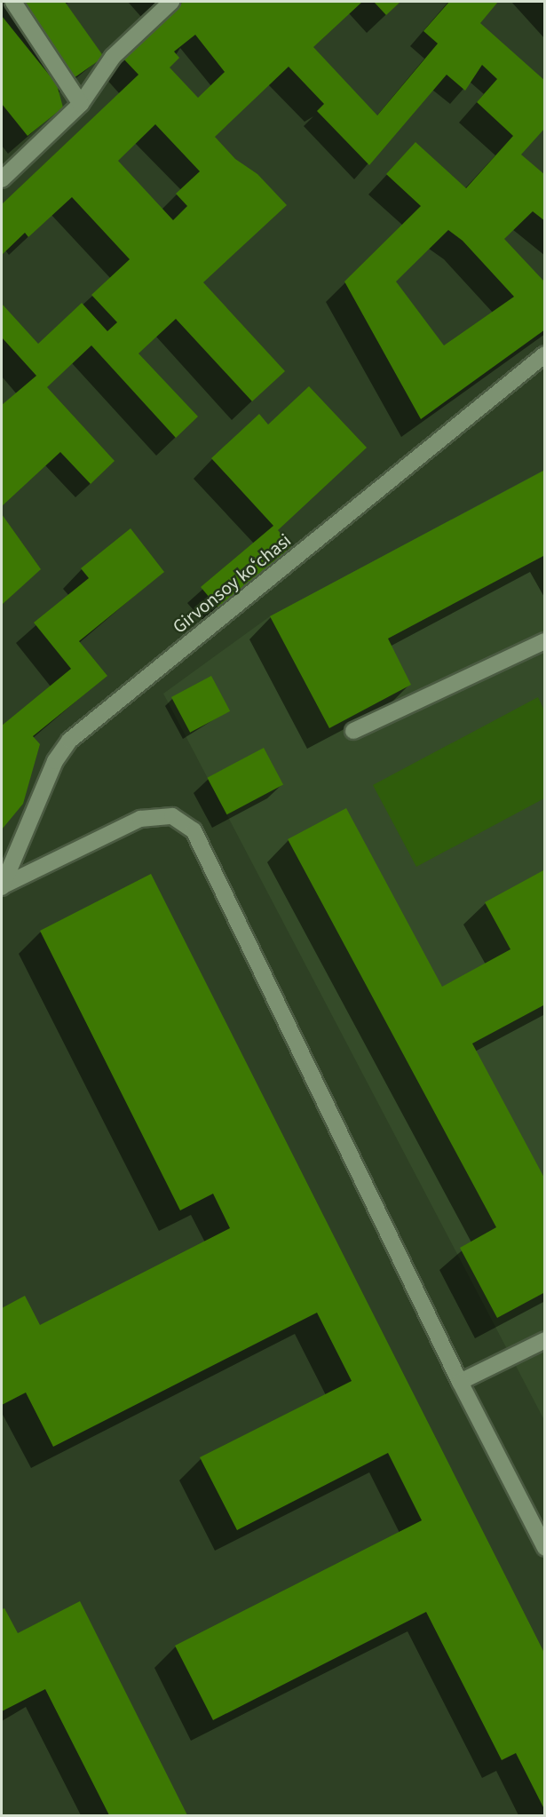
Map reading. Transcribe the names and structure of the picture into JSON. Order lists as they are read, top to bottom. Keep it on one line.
{"streets":{"street":["Girvonsoy koʻchasi"]}}
